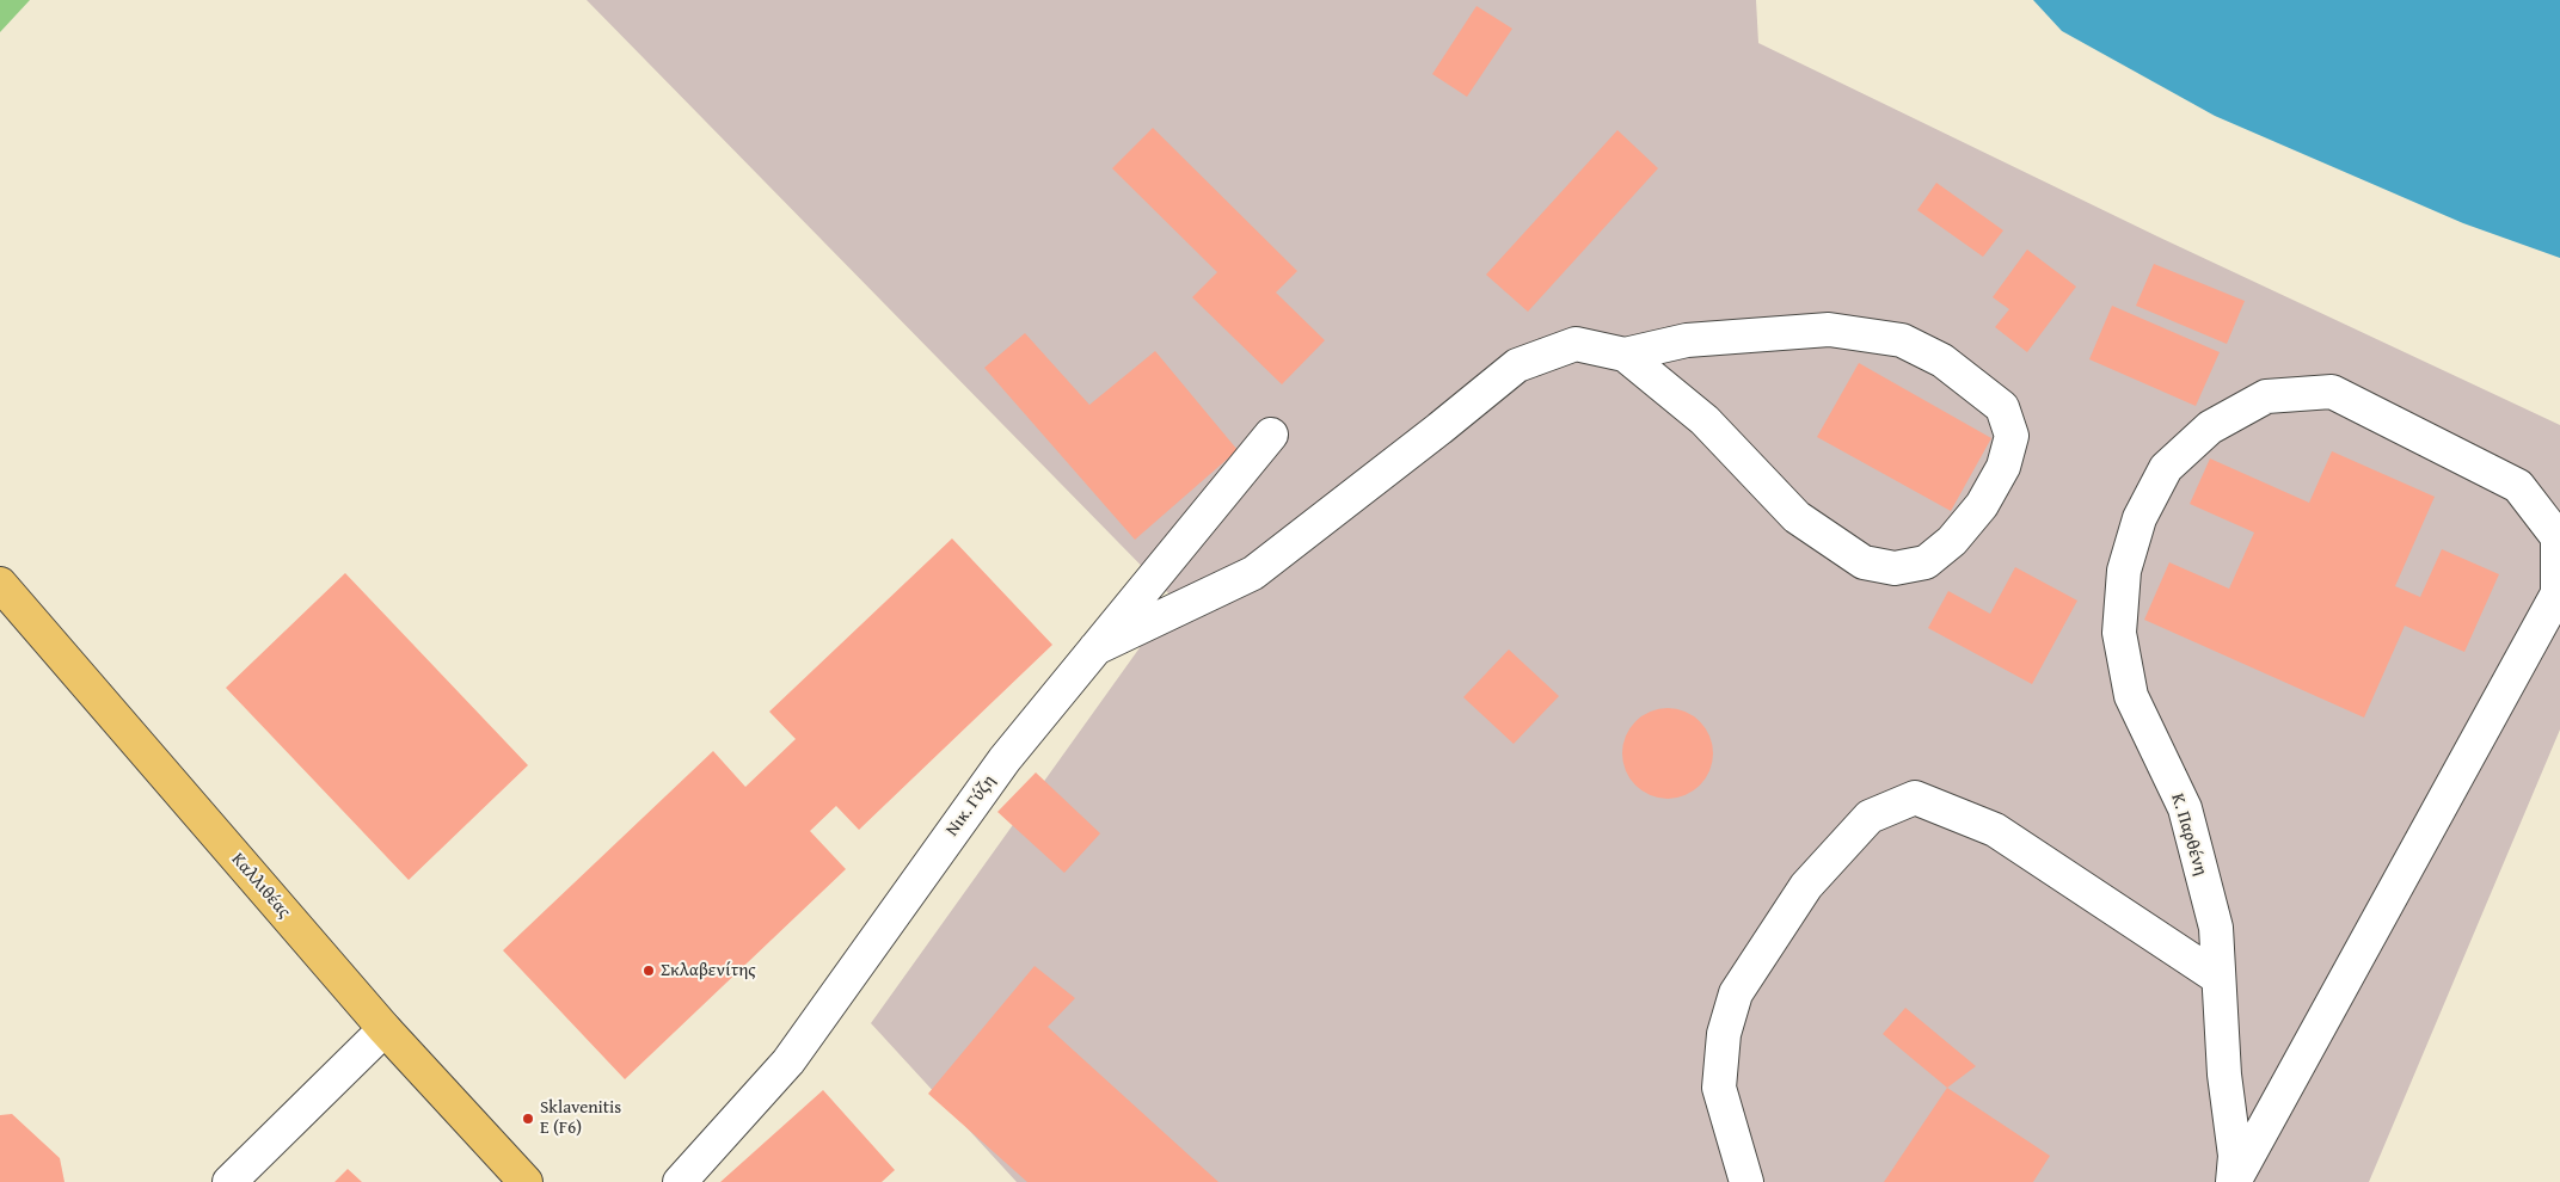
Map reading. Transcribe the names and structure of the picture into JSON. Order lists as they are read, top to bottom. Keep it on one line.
{"streets":{"main road":["Καλλιθέας"],"street":["Νικ. Γύζη","Κ. Παρθένη"]},"places":["Σκλαβενίτης","Sklavenitis E (F6)"]}
